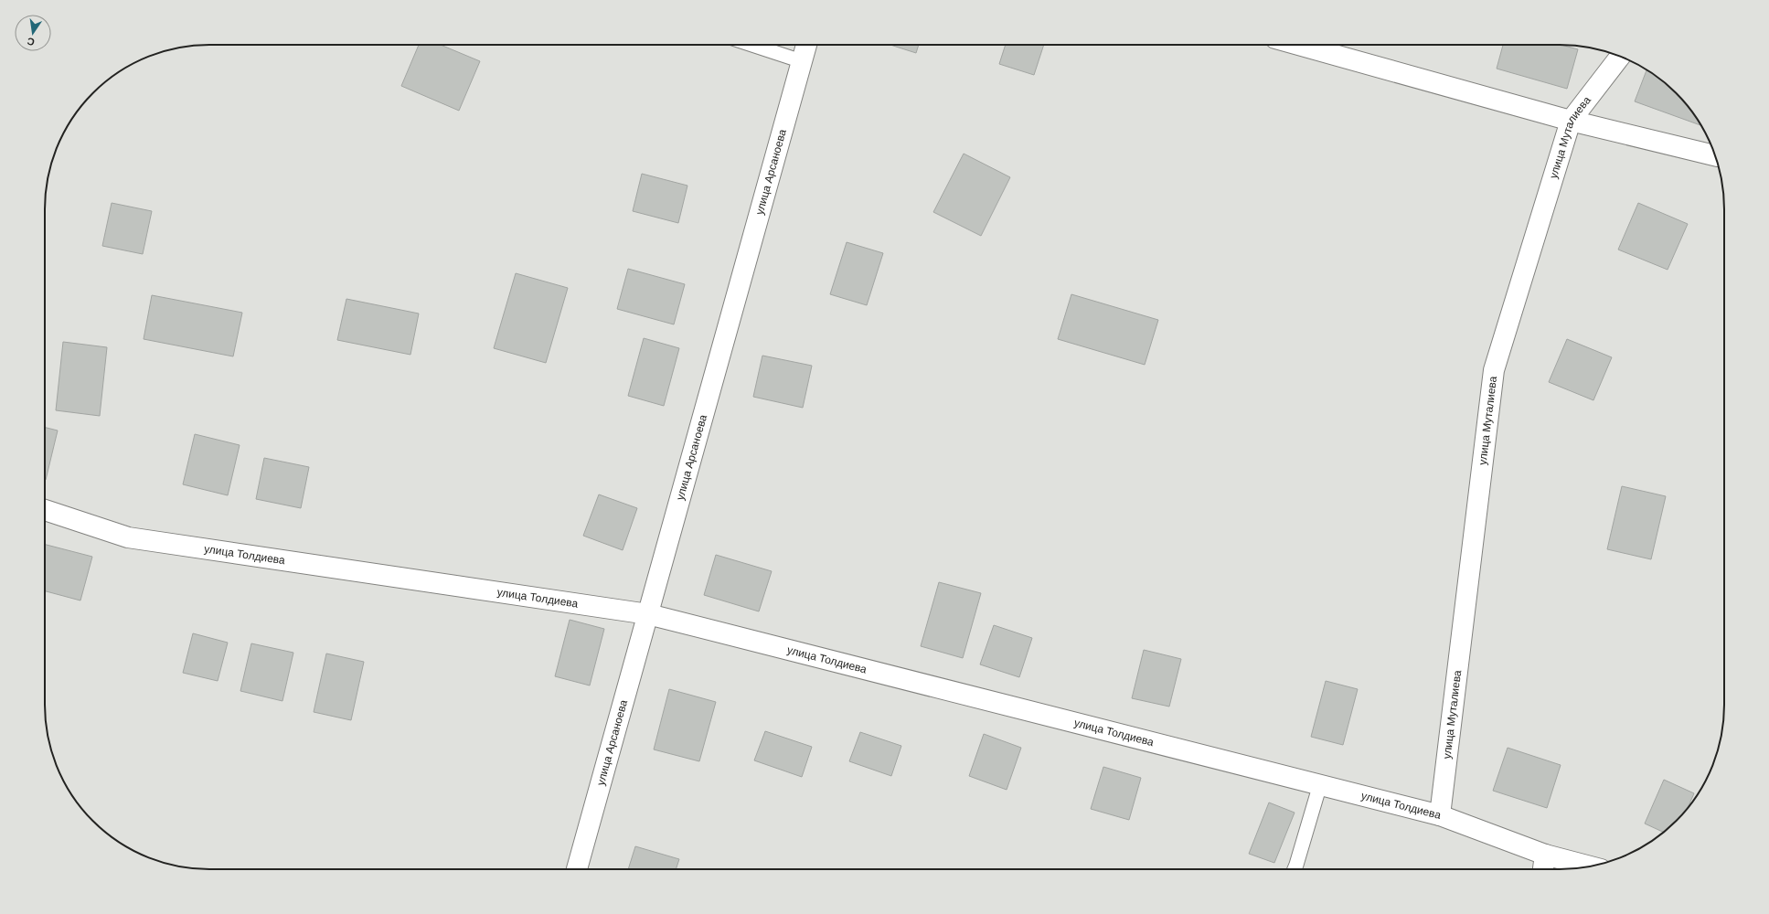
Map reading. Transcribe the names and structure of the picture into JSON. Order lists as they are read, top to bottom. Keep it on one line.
{"streets":{"street":["улица Муталиева","улица Арсаноева","улица Толдиева"]},"crossings":[["улица Муталиева","улица Толдиева"],["улица Арсаноева","улица Толдиева"]],"north":"bottom"}
